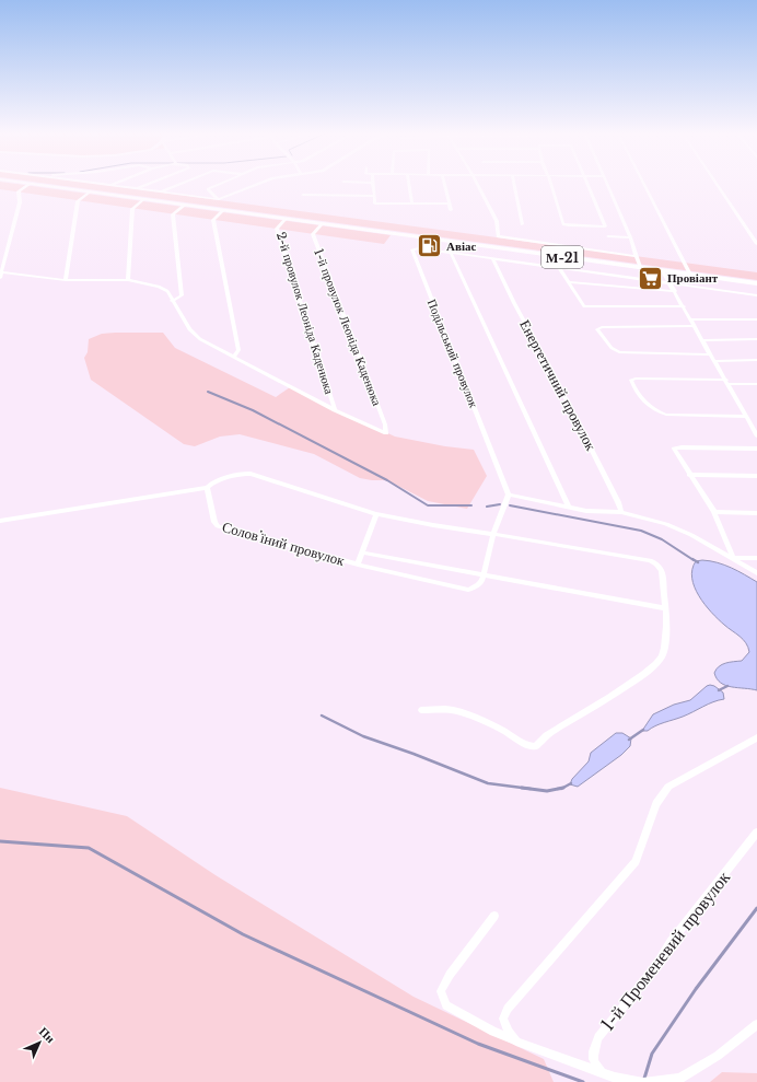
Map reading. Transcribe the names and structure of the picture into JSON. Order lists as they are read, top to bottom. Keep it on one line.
{"streets":{"highway":["М-21"],"street":["2-й провулок Леоніда Каденюка","1-й провулок Леоніда Каденюка","Подільський провулок","Енергетичний провулок","Соловʼїний провулок","1-й Променевий провулок"]},"crossings":[["М-21","2-й провулок Леоніда Каденюка"],["М-21","1-й провулок Леоніда Каденюка"],["2-й провулок Леоніда Каденюка","1-й провулок Леоніда Каденюка"],["Подільський провулок","Енергетичний провулок"]],"places":{"fuel station":["Авіас"],"supermarket":["Провіант"]},"north":"top right"}
